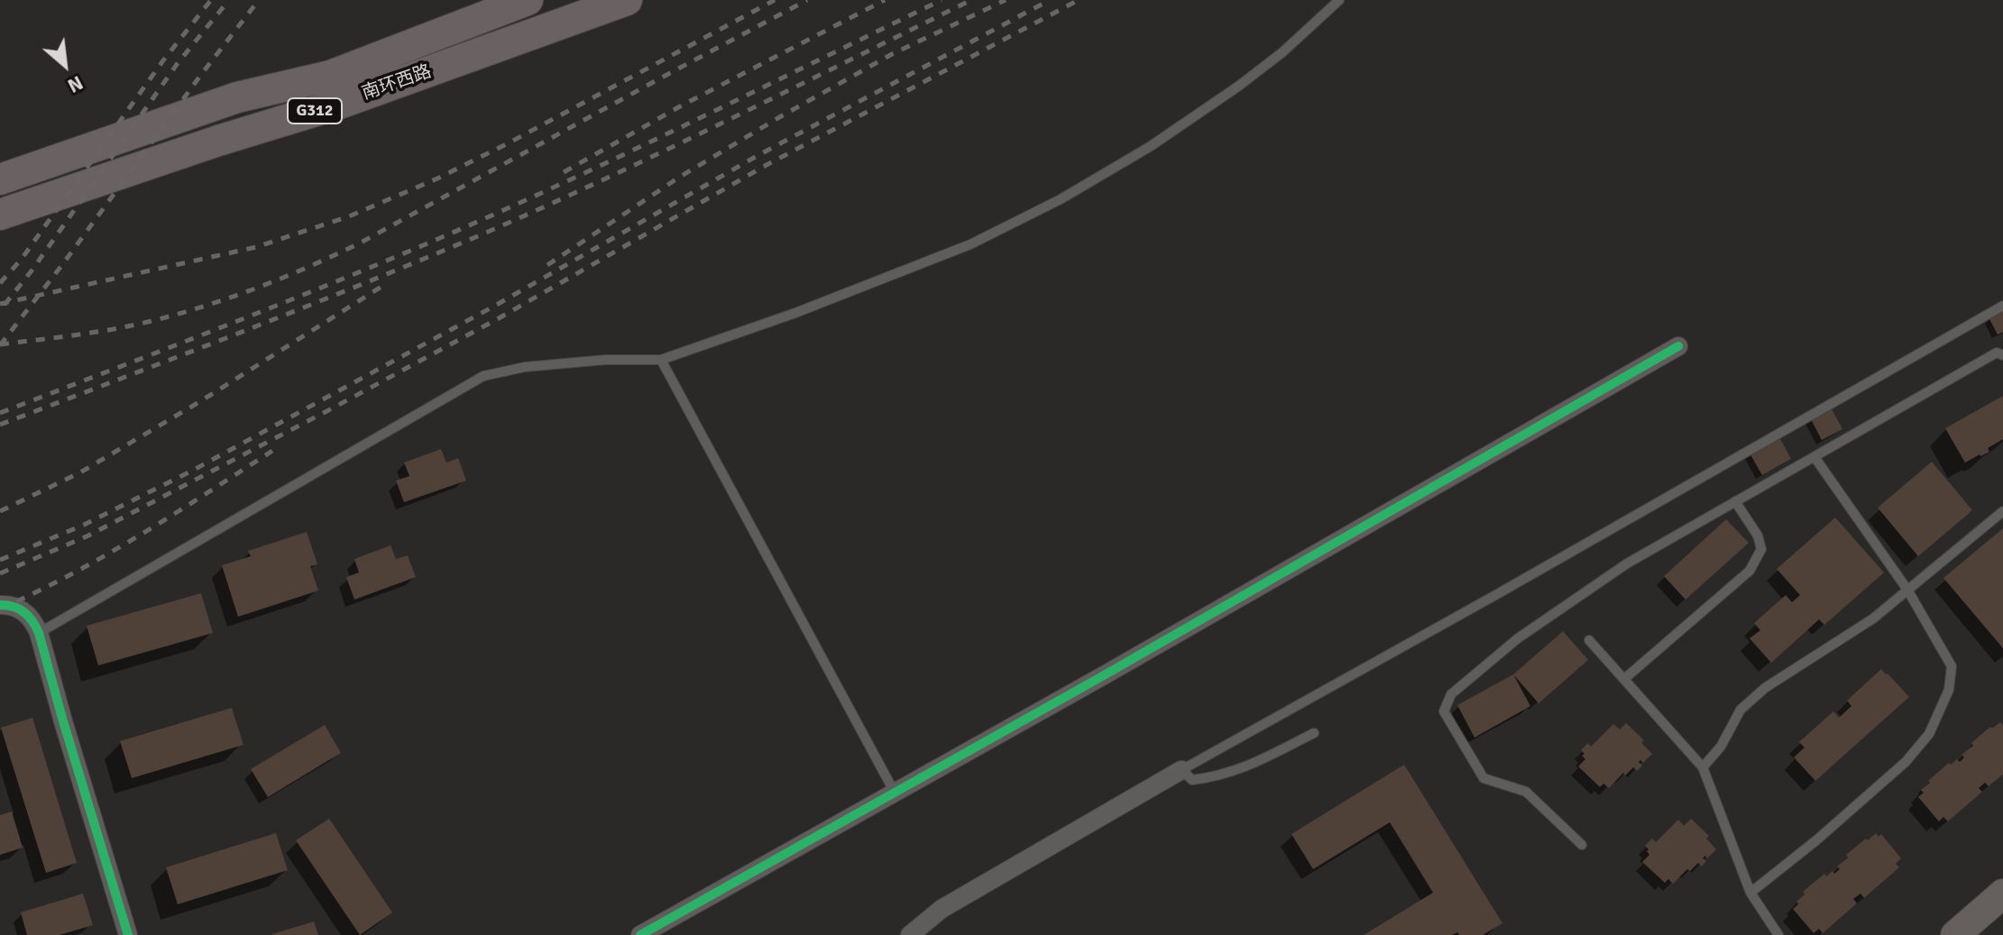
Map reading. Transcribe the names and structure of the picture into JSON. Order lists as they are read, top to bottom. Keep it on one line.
{"streets":{"highway":["南环西路","G312"]},"north":"bottom right"}
